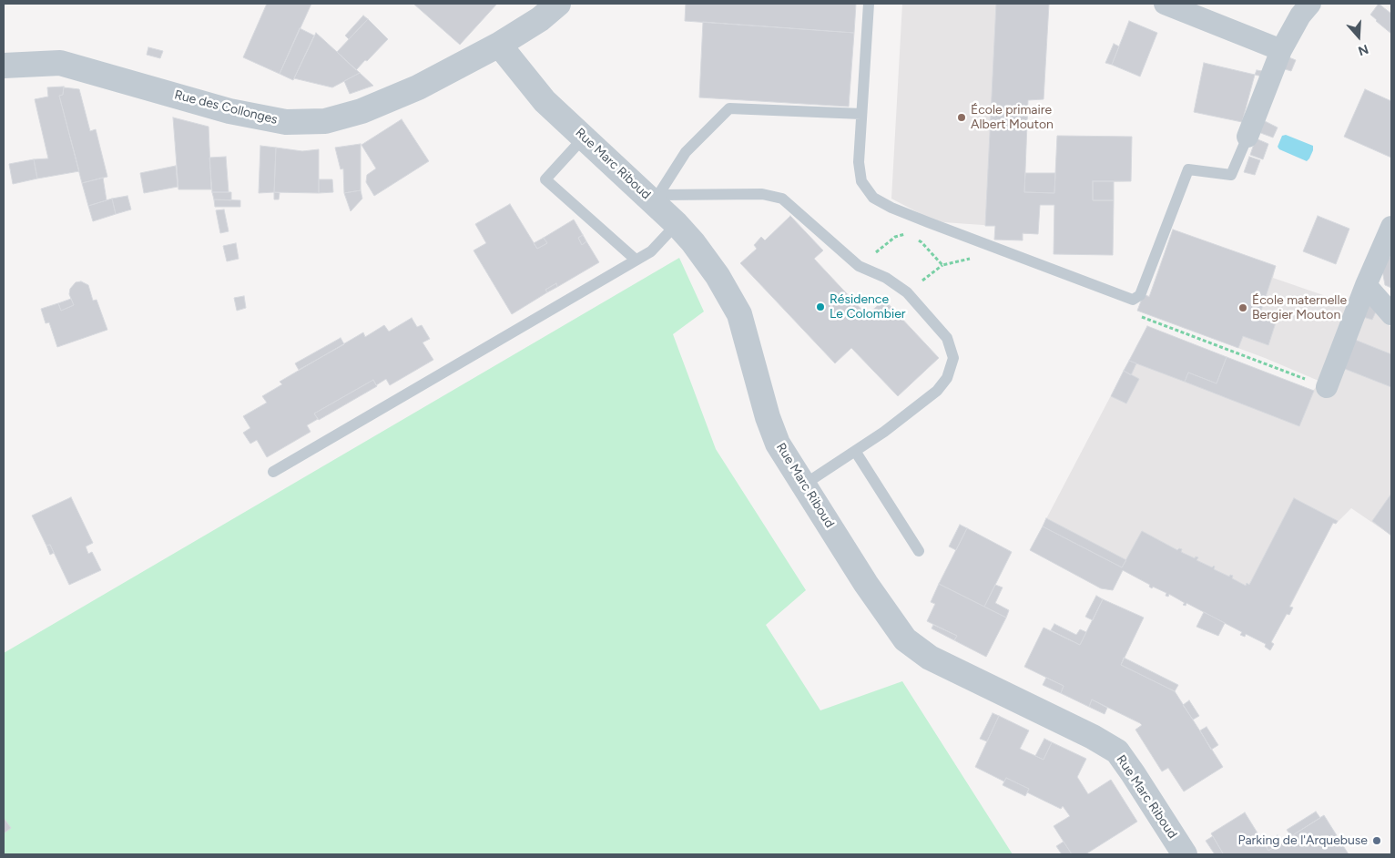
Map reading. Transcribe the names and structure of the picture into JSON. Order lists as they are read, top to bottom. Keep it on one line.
{"streets":{"street":["Rue des Collonges","Rue Marc Riboud"]},"crossings":[["Rue des Collonges","Rue Marc Riboud"]],"places":["École primaire Albert Mouton","Résidence Le Colombier","École maternelle Bergier Mouton","Parking de l'Arquebuse"],"north":"bottom"}
